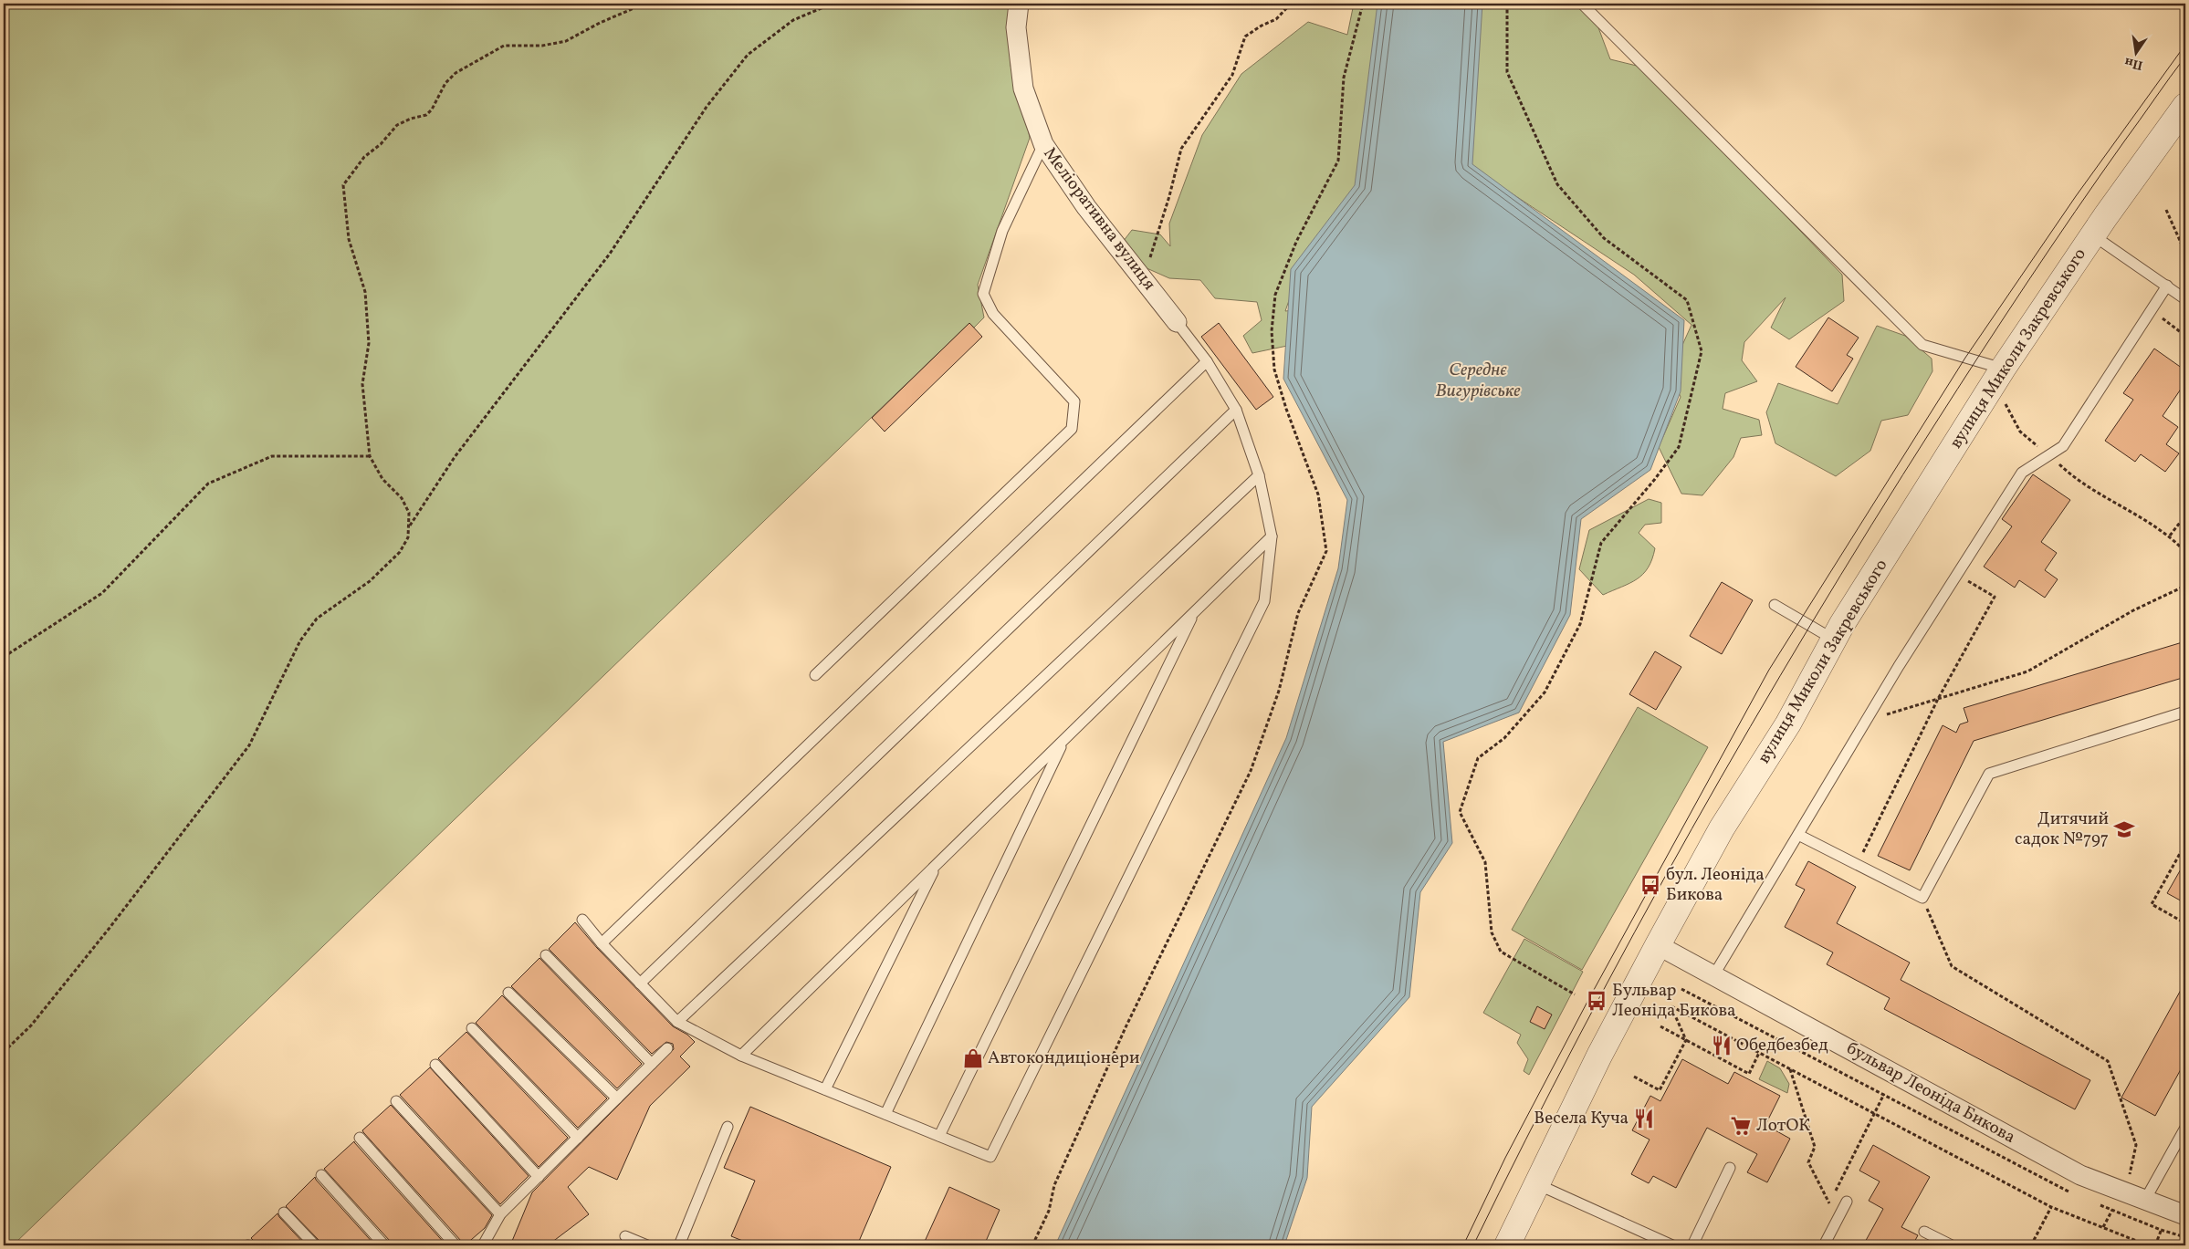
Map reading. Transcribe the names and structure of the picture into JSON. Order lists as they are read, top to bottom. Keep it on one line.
{"streets":{"street":["Меліоративна вулиця","вулиця Миколи Закревського","бульвар Леоніда Бикова"]},"crossings":[["вулиця Миколи Закревського","бульвар Леоніда Бикова"]],"water":["Середнє Вигурівське"],"places":{"school or university":["Дитячий садок №797"],"bus stop":["бул. Леоніда Бикова","Бульвар Леоніда Бикова"],"restaurant":["Обедбезбед","Весела Куча"],"shop":["Автокондиціонери"],"supermarket":["ЛотОК"]},"north":"bottom"}
